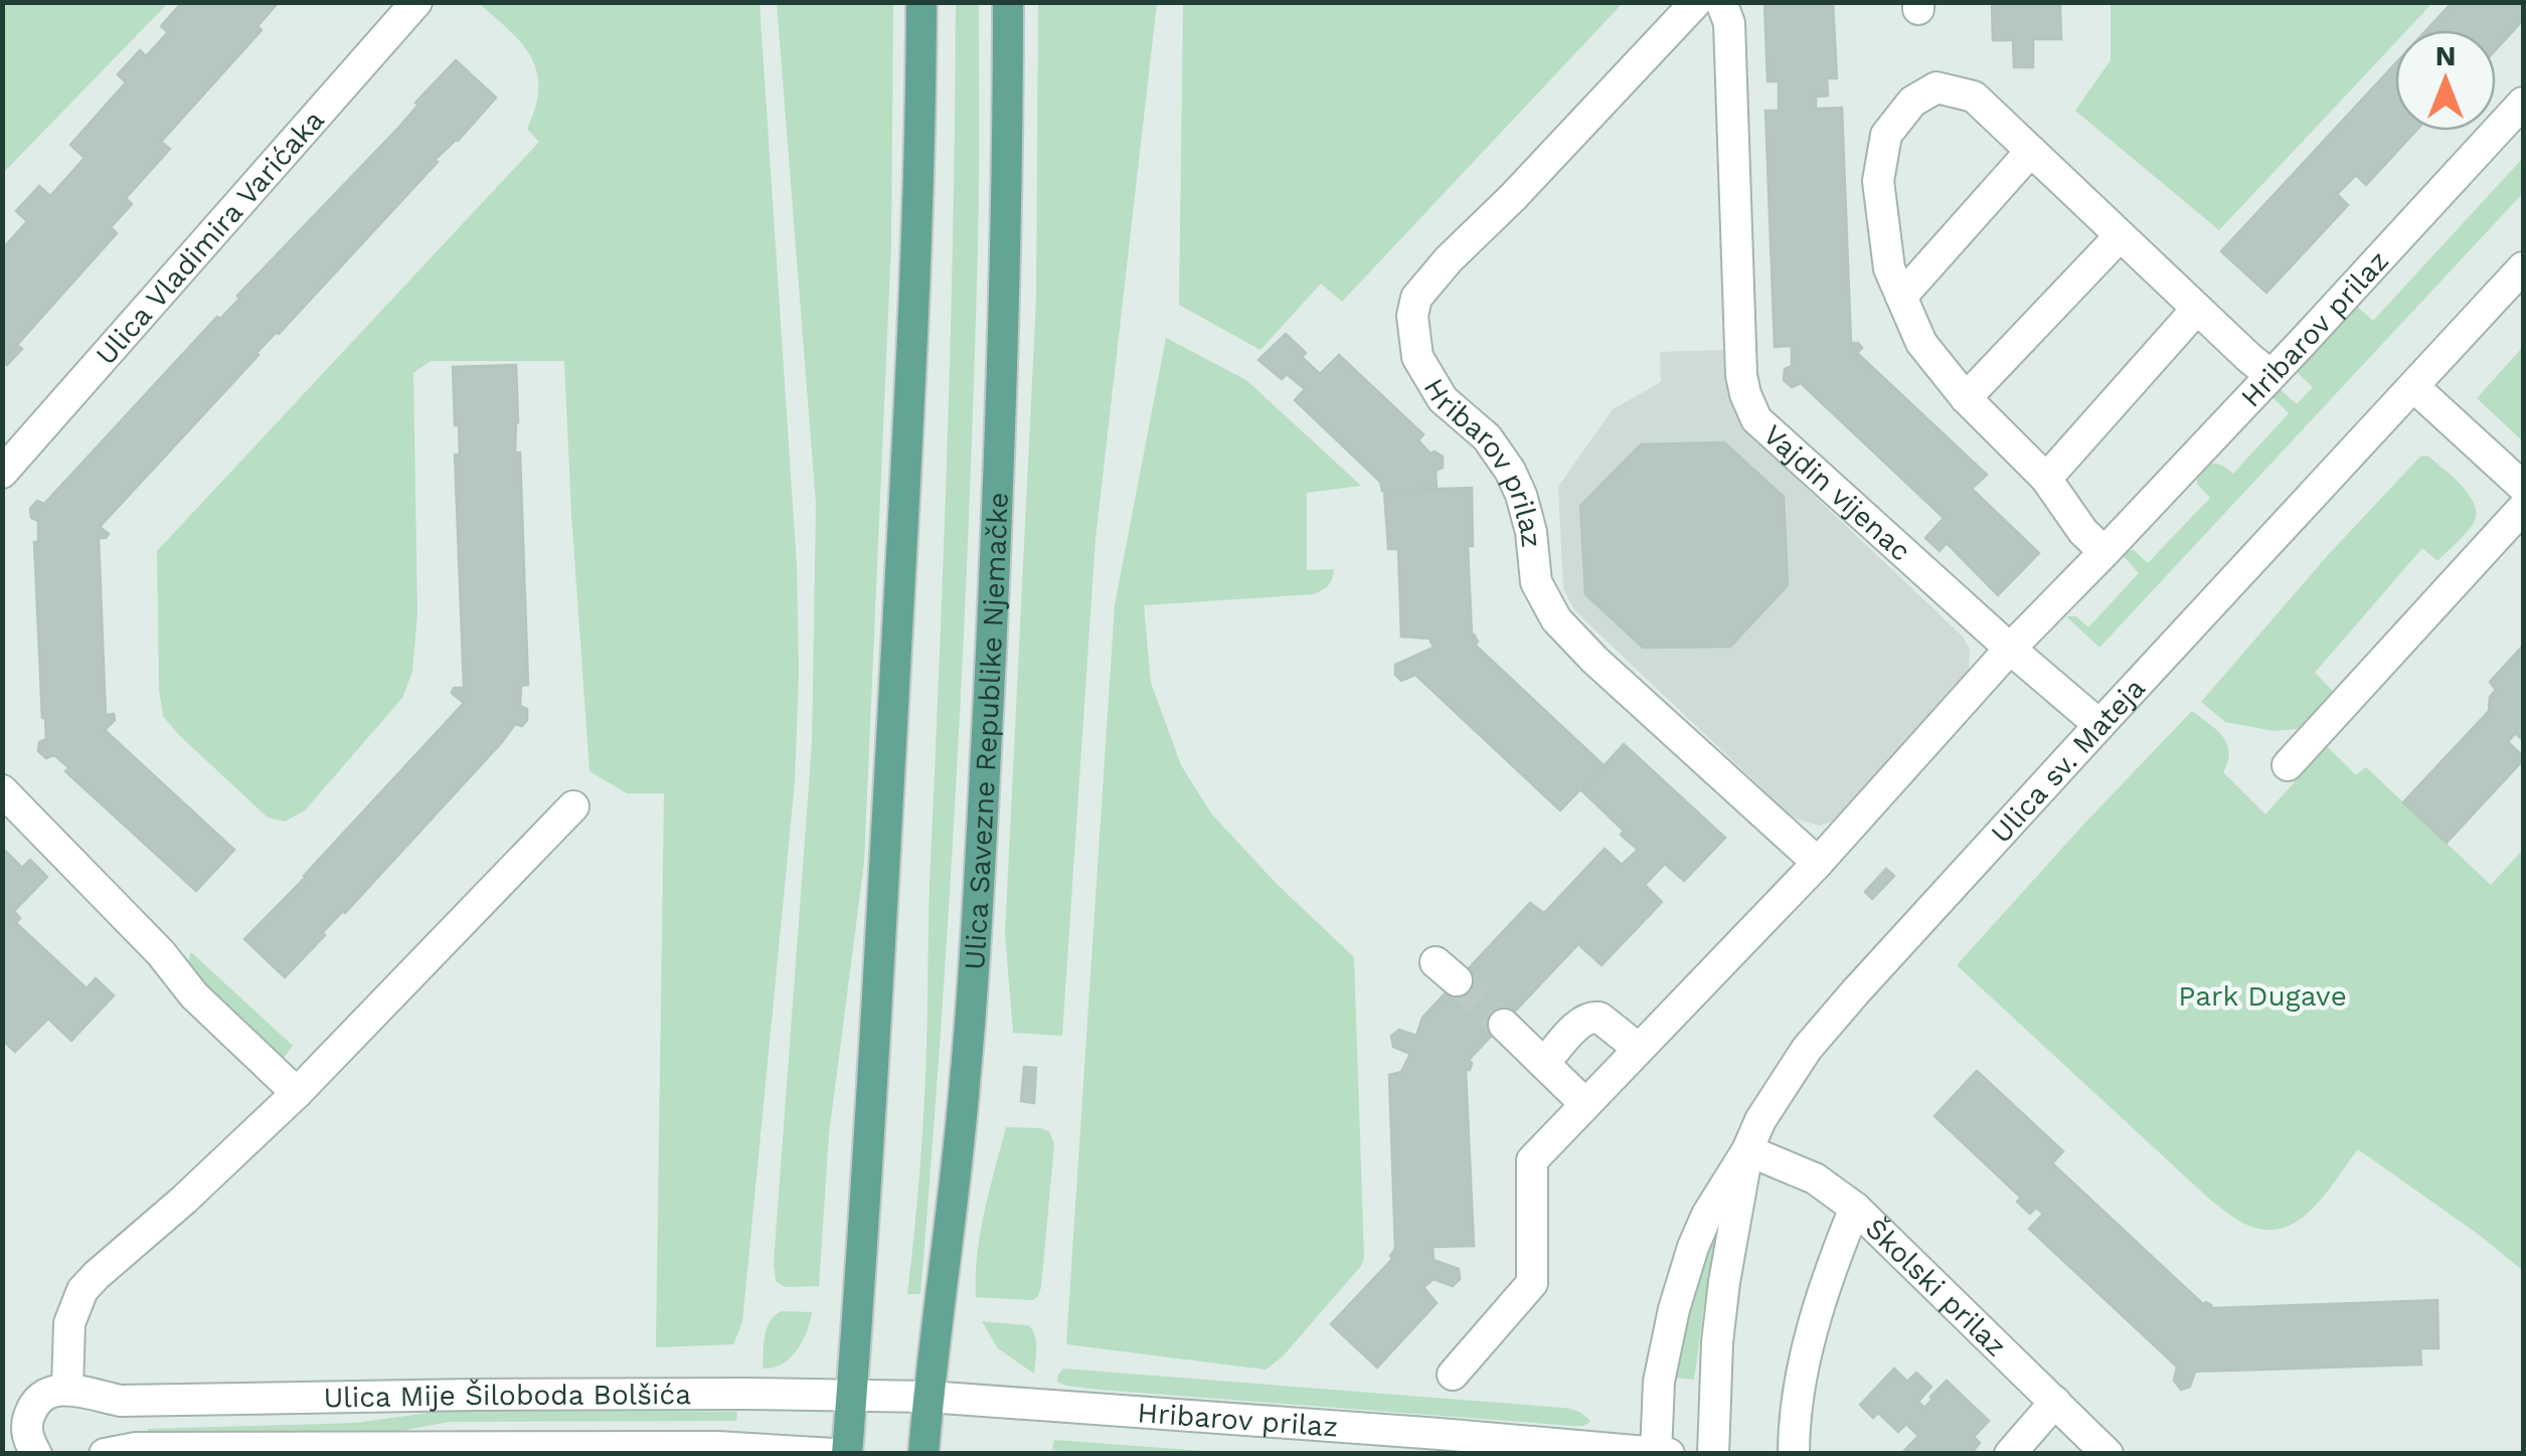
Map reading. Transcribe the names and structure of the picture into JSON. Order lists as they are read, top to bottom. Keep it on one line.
{"streets":{"main road":["Ulica Savezne Republike Njemačke"],"street":["Ulica Vladimira Varićaka","Hribarov prilaz","Vajdin vijenac","Ulica sv. Mateja","Školski prilaz","Ulica Mije Šiloboda Bolšića"]},"crossings":[["Hribarov prilaz","Vajdin vijenac"],["Hribarov prilaz","Ulica Savezne Republike Njemačke"],["Hribarov prilaz","Ulica sv. Mateja"],["Hribarov prilaz","Ulica Mije Šiloboda Bolšića"],["Vajdin vijenac","Ulica sv. Mateja"],["Ulica Savezne Republike Njemačke","Ulica Mije Šiloboda Bolšića"],["Ulica sv. Mateja","Školski prilaz"]],"parks":["Park Dugave"],"north":"top"}
